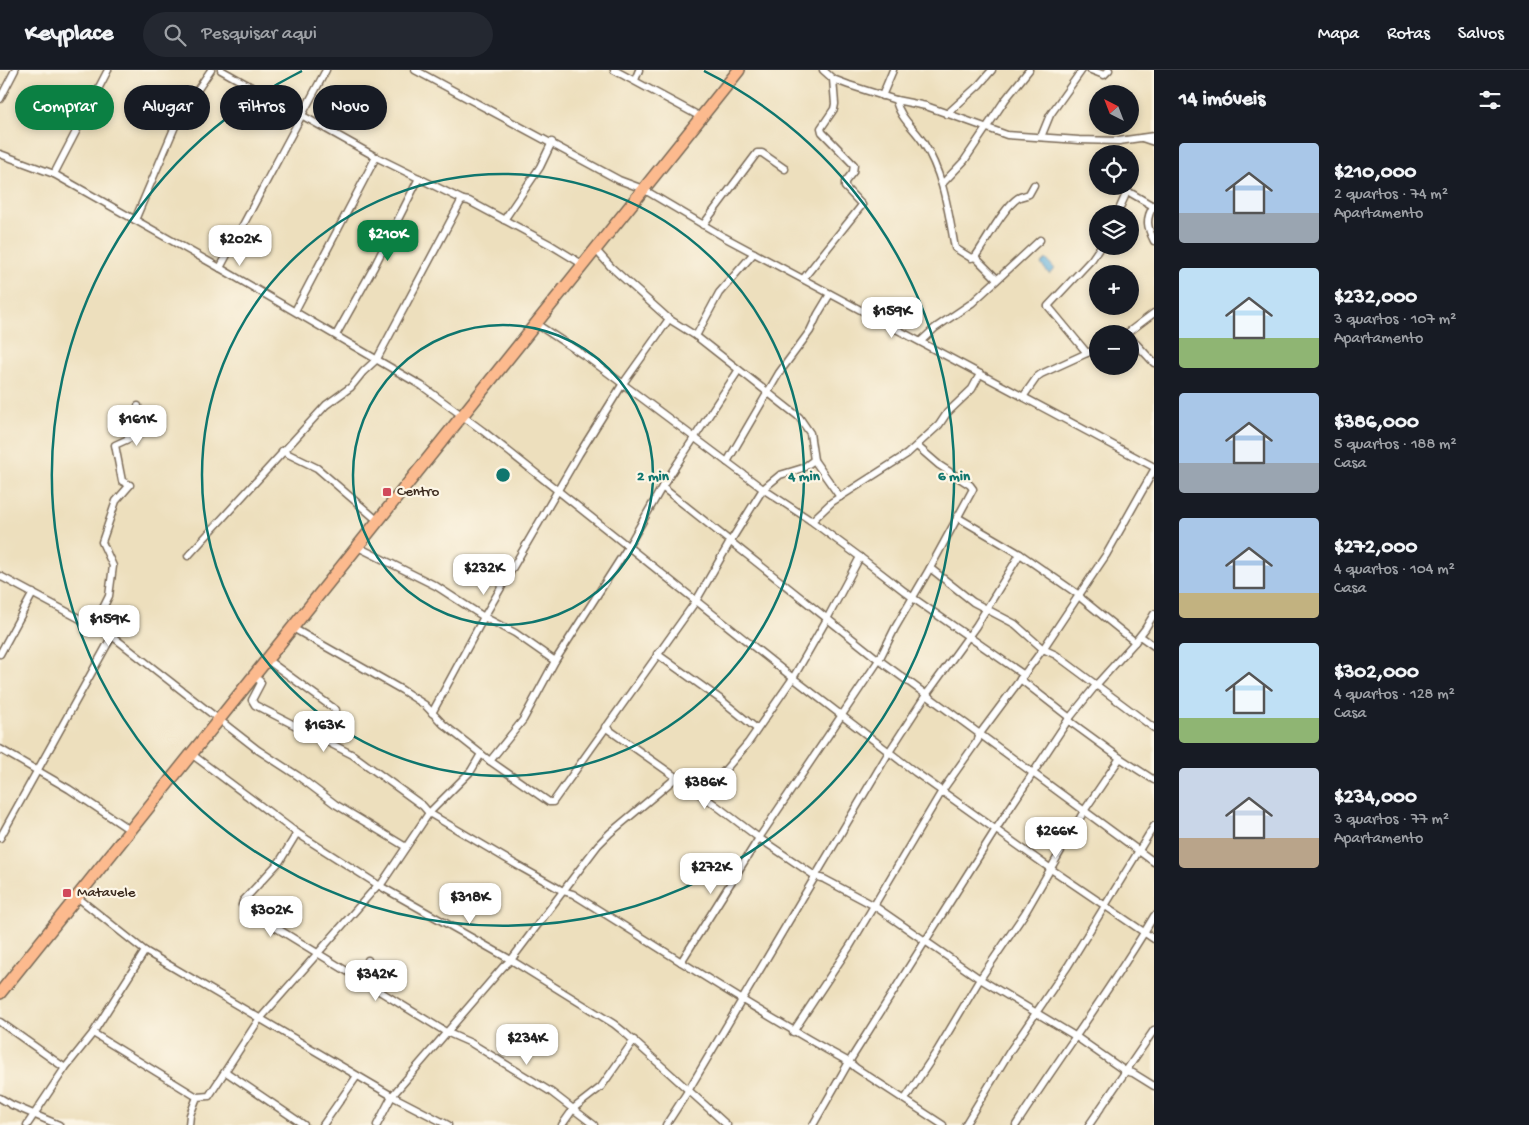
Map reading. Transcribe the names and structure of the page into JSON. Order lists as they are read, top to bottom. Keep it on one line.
{"places":{"transit":["Centro","Matavele"]},"north":"top left","page":{"header":"Keyplace","search":"Pesquisar aqui","nav":["Mapa","Rotas","Salvos"],"heading":"14 imóveis","map_buttons":["+","−"],"chip":["Comprar","Alugar","Filtros","Novo"],"list":[{"name":"$210,000","note":"2 quartos · 74 m² · Apartamento"},{"name":"$232,000","note":"3 quartos · 107 m² · Apartamento"},{"name":"$386,000","note":"5 quartos · 188 m² · Casa"},{"name":"$272,000","note":"4 quartos · 104 m² · Casa"},{"name":"$302,000","note":"4 quartos · 128 m² · Casa"},{"name":"$234,000","note":"3 quartos · 77 m² · Apartamento"}],"price":["$210K","$202K","$159K","$161K","$232K","$159K","$163K","$386K","$266K","$272K","$318K","$302K","$342K","$234K"]},"rings":["2 min","4 min","6 min"]}
